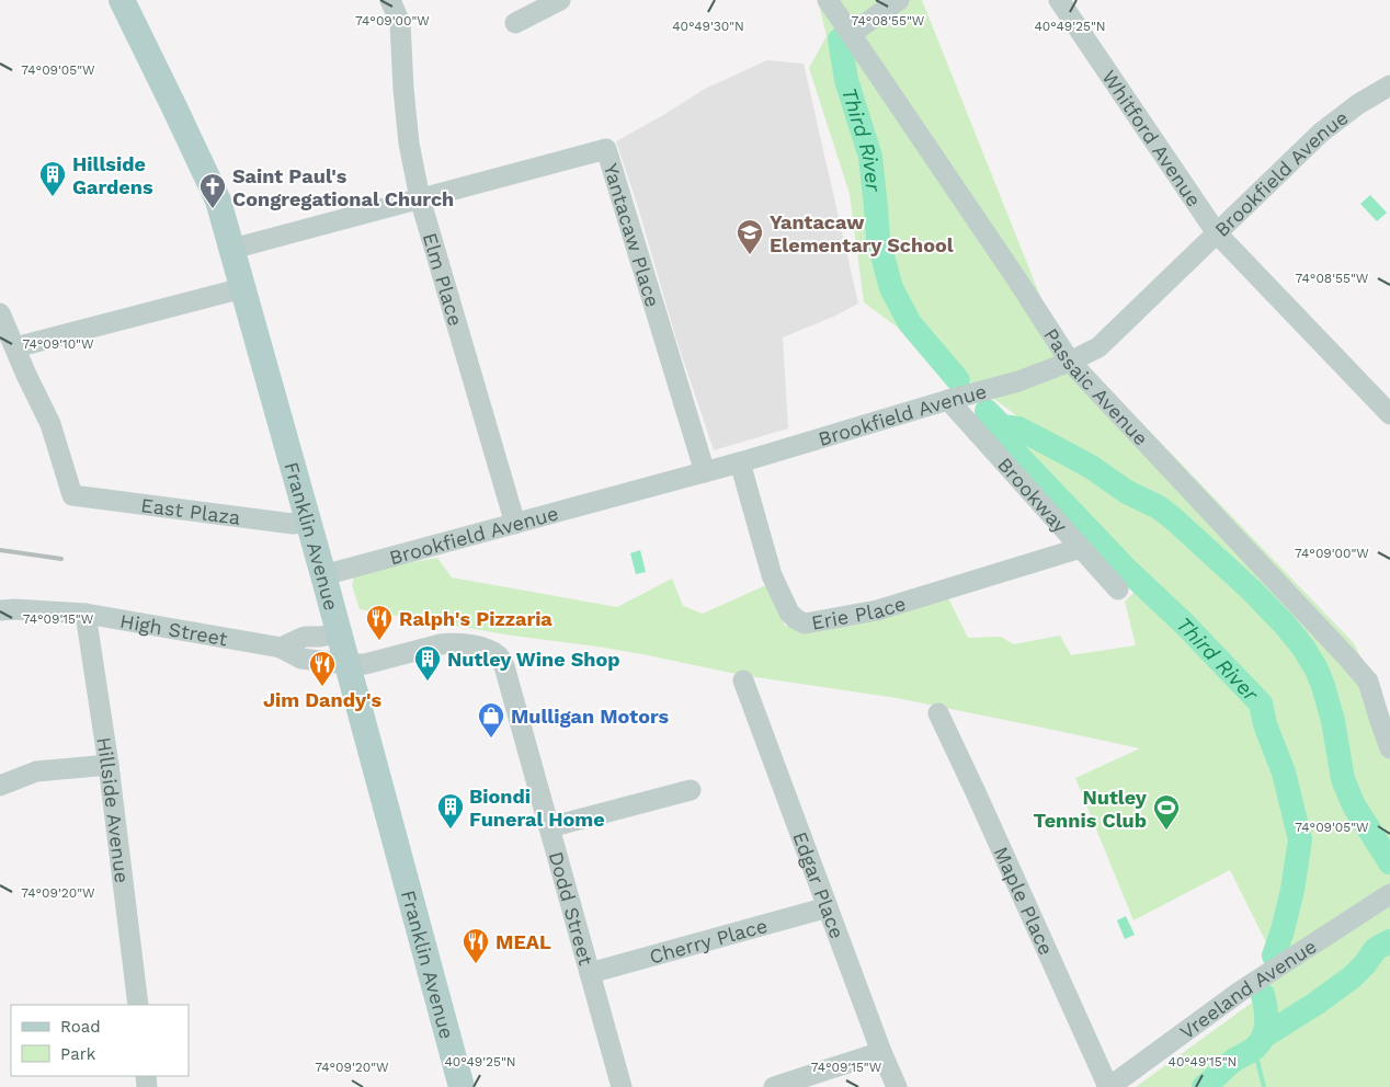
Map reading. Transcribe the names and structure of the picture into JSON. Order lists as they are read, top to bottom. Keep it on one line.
{"streets":{"main road":["Franklin Avenue"],"street":["Whitford Avenue","Brookfield Avenue","Yantacaw Place","Elm Place","Passaic Avenue","Brookway","East Plaza","Erie Place","High Street","Hillside Avenue","Edgar Place","Maple Place","Dodd Street","Cherry Place","Vreeland Avenue"]},"crossings":[["Whitford Avenue","Brookfield Avenue"],["Brookfield Avenue","Yantacaw Place"],["Brookfield Avenue","Elm Place"],["Brookfield Avenue","Passaic Avenue"],["Brookfield Avenue","Brookway"],["Brookfield Avenue","Franklin Avenue"],["Brookfield Avenue","Erie Place"],["Yantacaw Place","Elm Place"],["Yantacaw Place","Franklin Avenue"],["Brookway","Erie Place"],["East Plaza","Franklin Avenue"],["Franklin Avenue","High Street"],["High Street","Hillside Avenue"],["High Street","Dodd Street"],["Edgar Place","Cherry Place"],["Maple Place","Vreeland Avenue"],["Dodd Street","Cherry Place"]],"water":["Third River"],"places":{"building":["Hillside Gardens","Nutley Wine Shop","Biondi Funeral Home"],"church":["Saint Paul's Congregational Church"],"school or university":["Yantacaw Elementary School"],"restaurant":["Ralph's Pizzaria","Jim Dandy's","MEAL"],"shop":["Mulligan Motors"],"sports":["Nutley Tennis Club"]},"legend":["Road","Park"],"coordinates":["74°09'00\"W","74°08'55\"W","40°49'30\"N","40°49'25\"N","74°09'05\"W","74°09'10\"W","74°09'15\"W","74°09'20\"W","40°49'15\"N"]}
